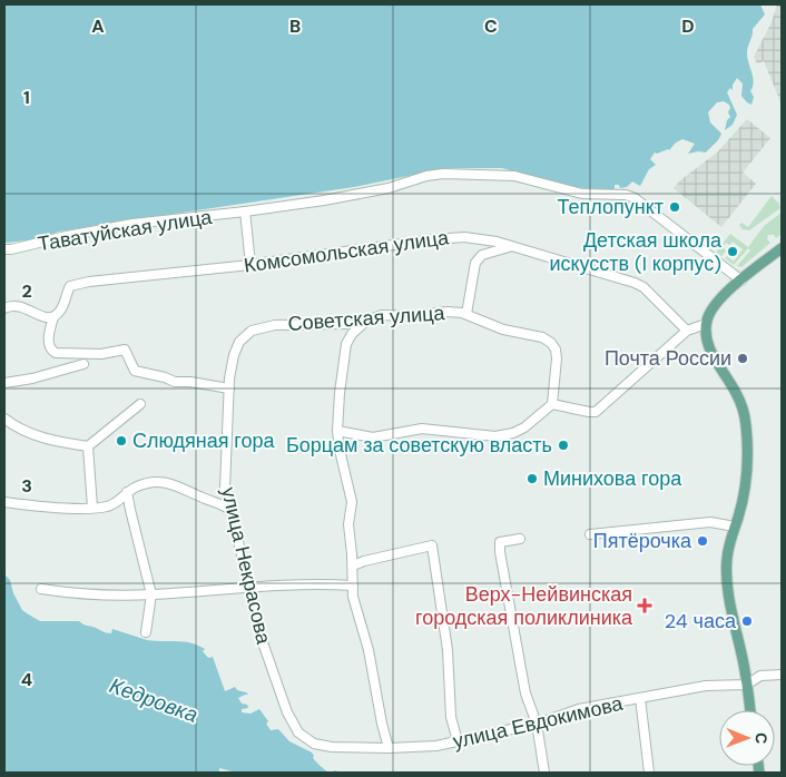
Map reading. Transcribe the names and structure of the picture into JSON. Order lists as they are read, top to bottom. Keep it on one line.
{"streets":{"street":["Таватуйская улица","Комсомольская улица","Советская улица","улица Некрасова","улица Евдокимова"]},"crossings":[["Советская улица","улица Некрасова"],["улица Некрасова","улица Евдокимова"]],"water":["Кедровка"],"places":{"other":["Теплопункт","Детская школа искусств (I корпус)","Почта России","Слюдяная гора","Борцам за советскую власть","Минихова гора","Пятёрочка","24 часа"],"health":["Верх-Нейвинская городская поликлиника"]},"north":"right","grid":{"columns":["A","B","C","D"],"rows":["1","2","3","4"]}}
